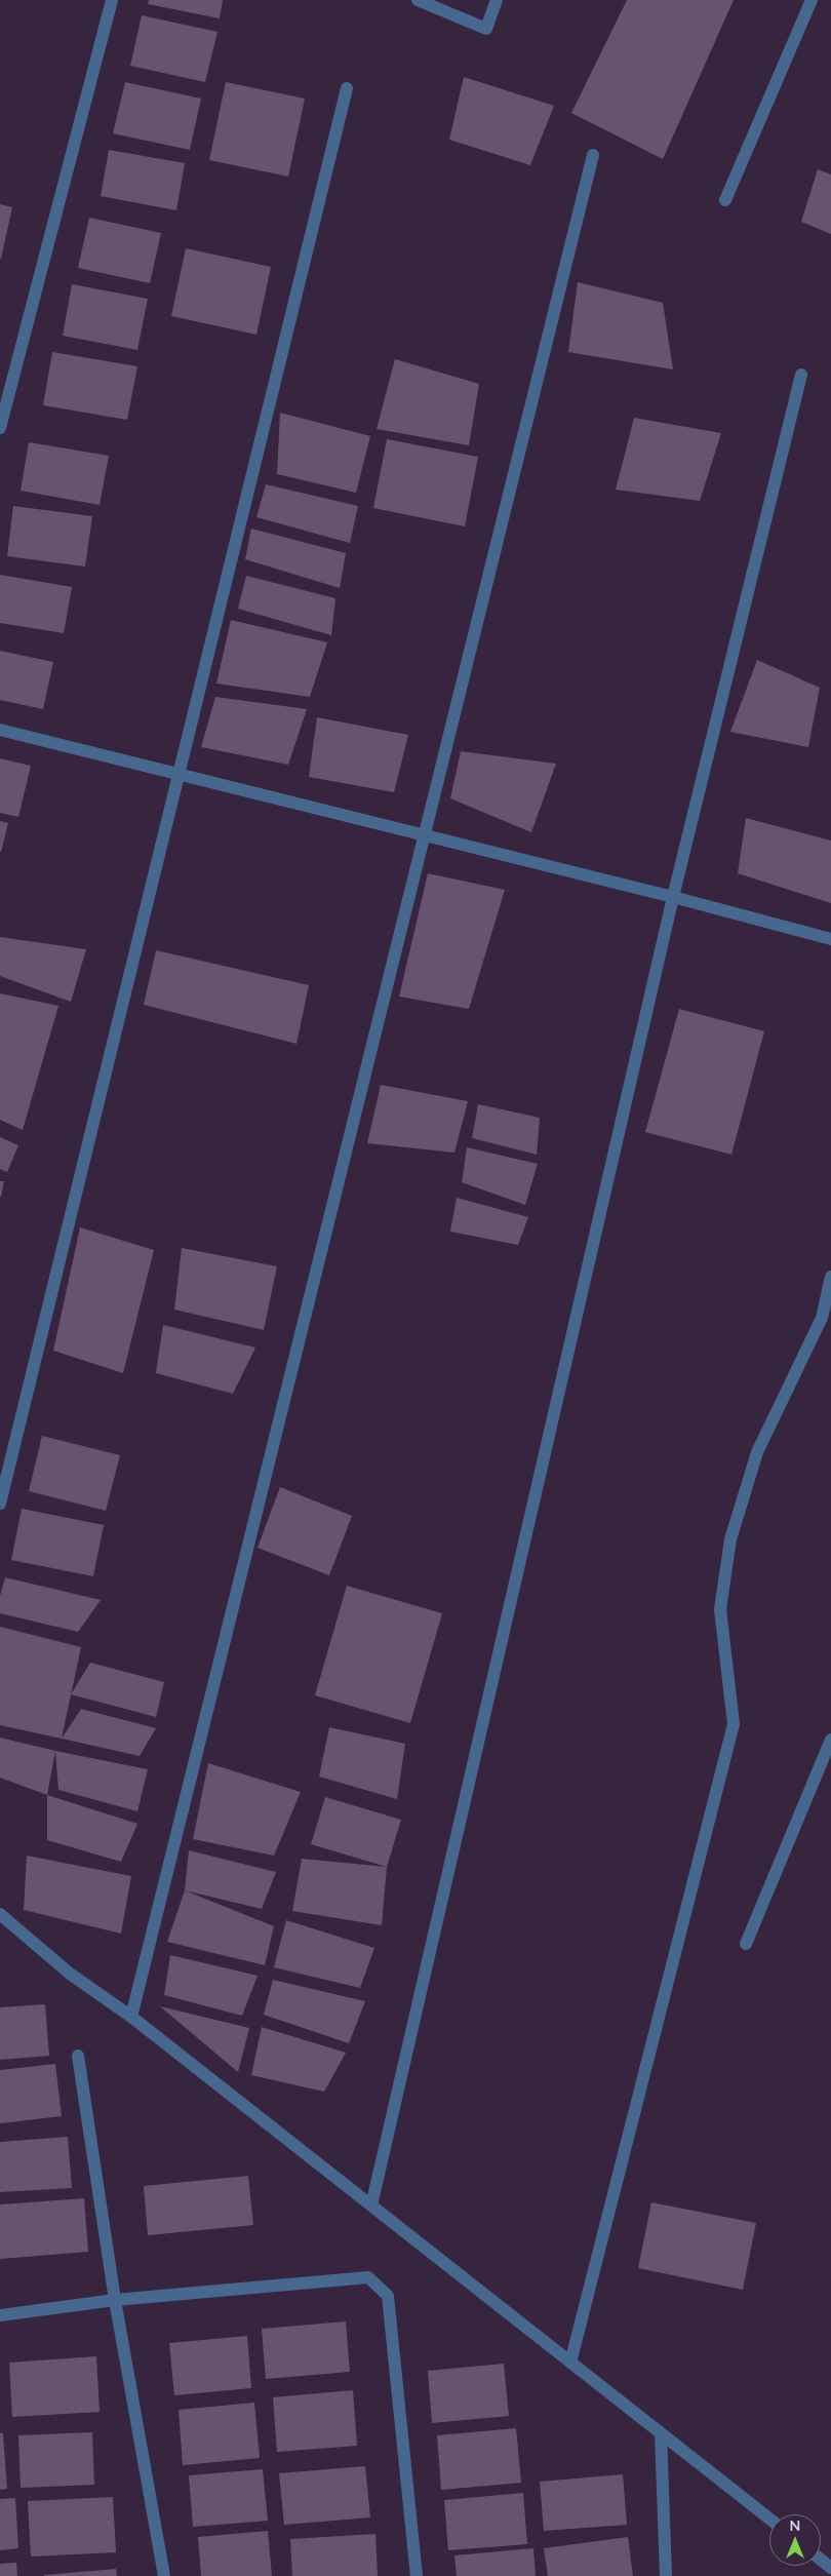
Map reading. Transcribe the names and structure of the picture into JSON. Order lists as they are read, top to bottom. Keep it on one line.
{"north":"top"}
